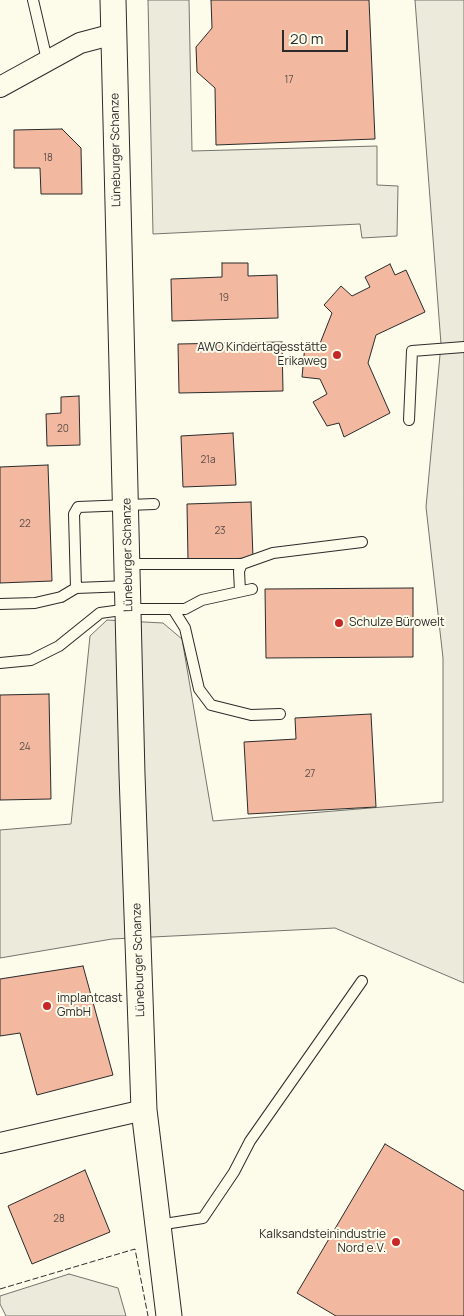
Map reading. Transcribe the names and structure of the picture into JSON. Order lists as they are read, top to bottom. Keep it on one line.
{"streets":{"street":["Lüneburger Schanze"]},"places":["AWO Kindertagesstätte Erikaweg","Schulze Bürowelt","implantcast GmbH","Kalksandsteinindustrie Nord e.V."],"house_numbers":["17","18","19","20","21a","22","23","24","27","28"],"scale_bar":"20 m"}
